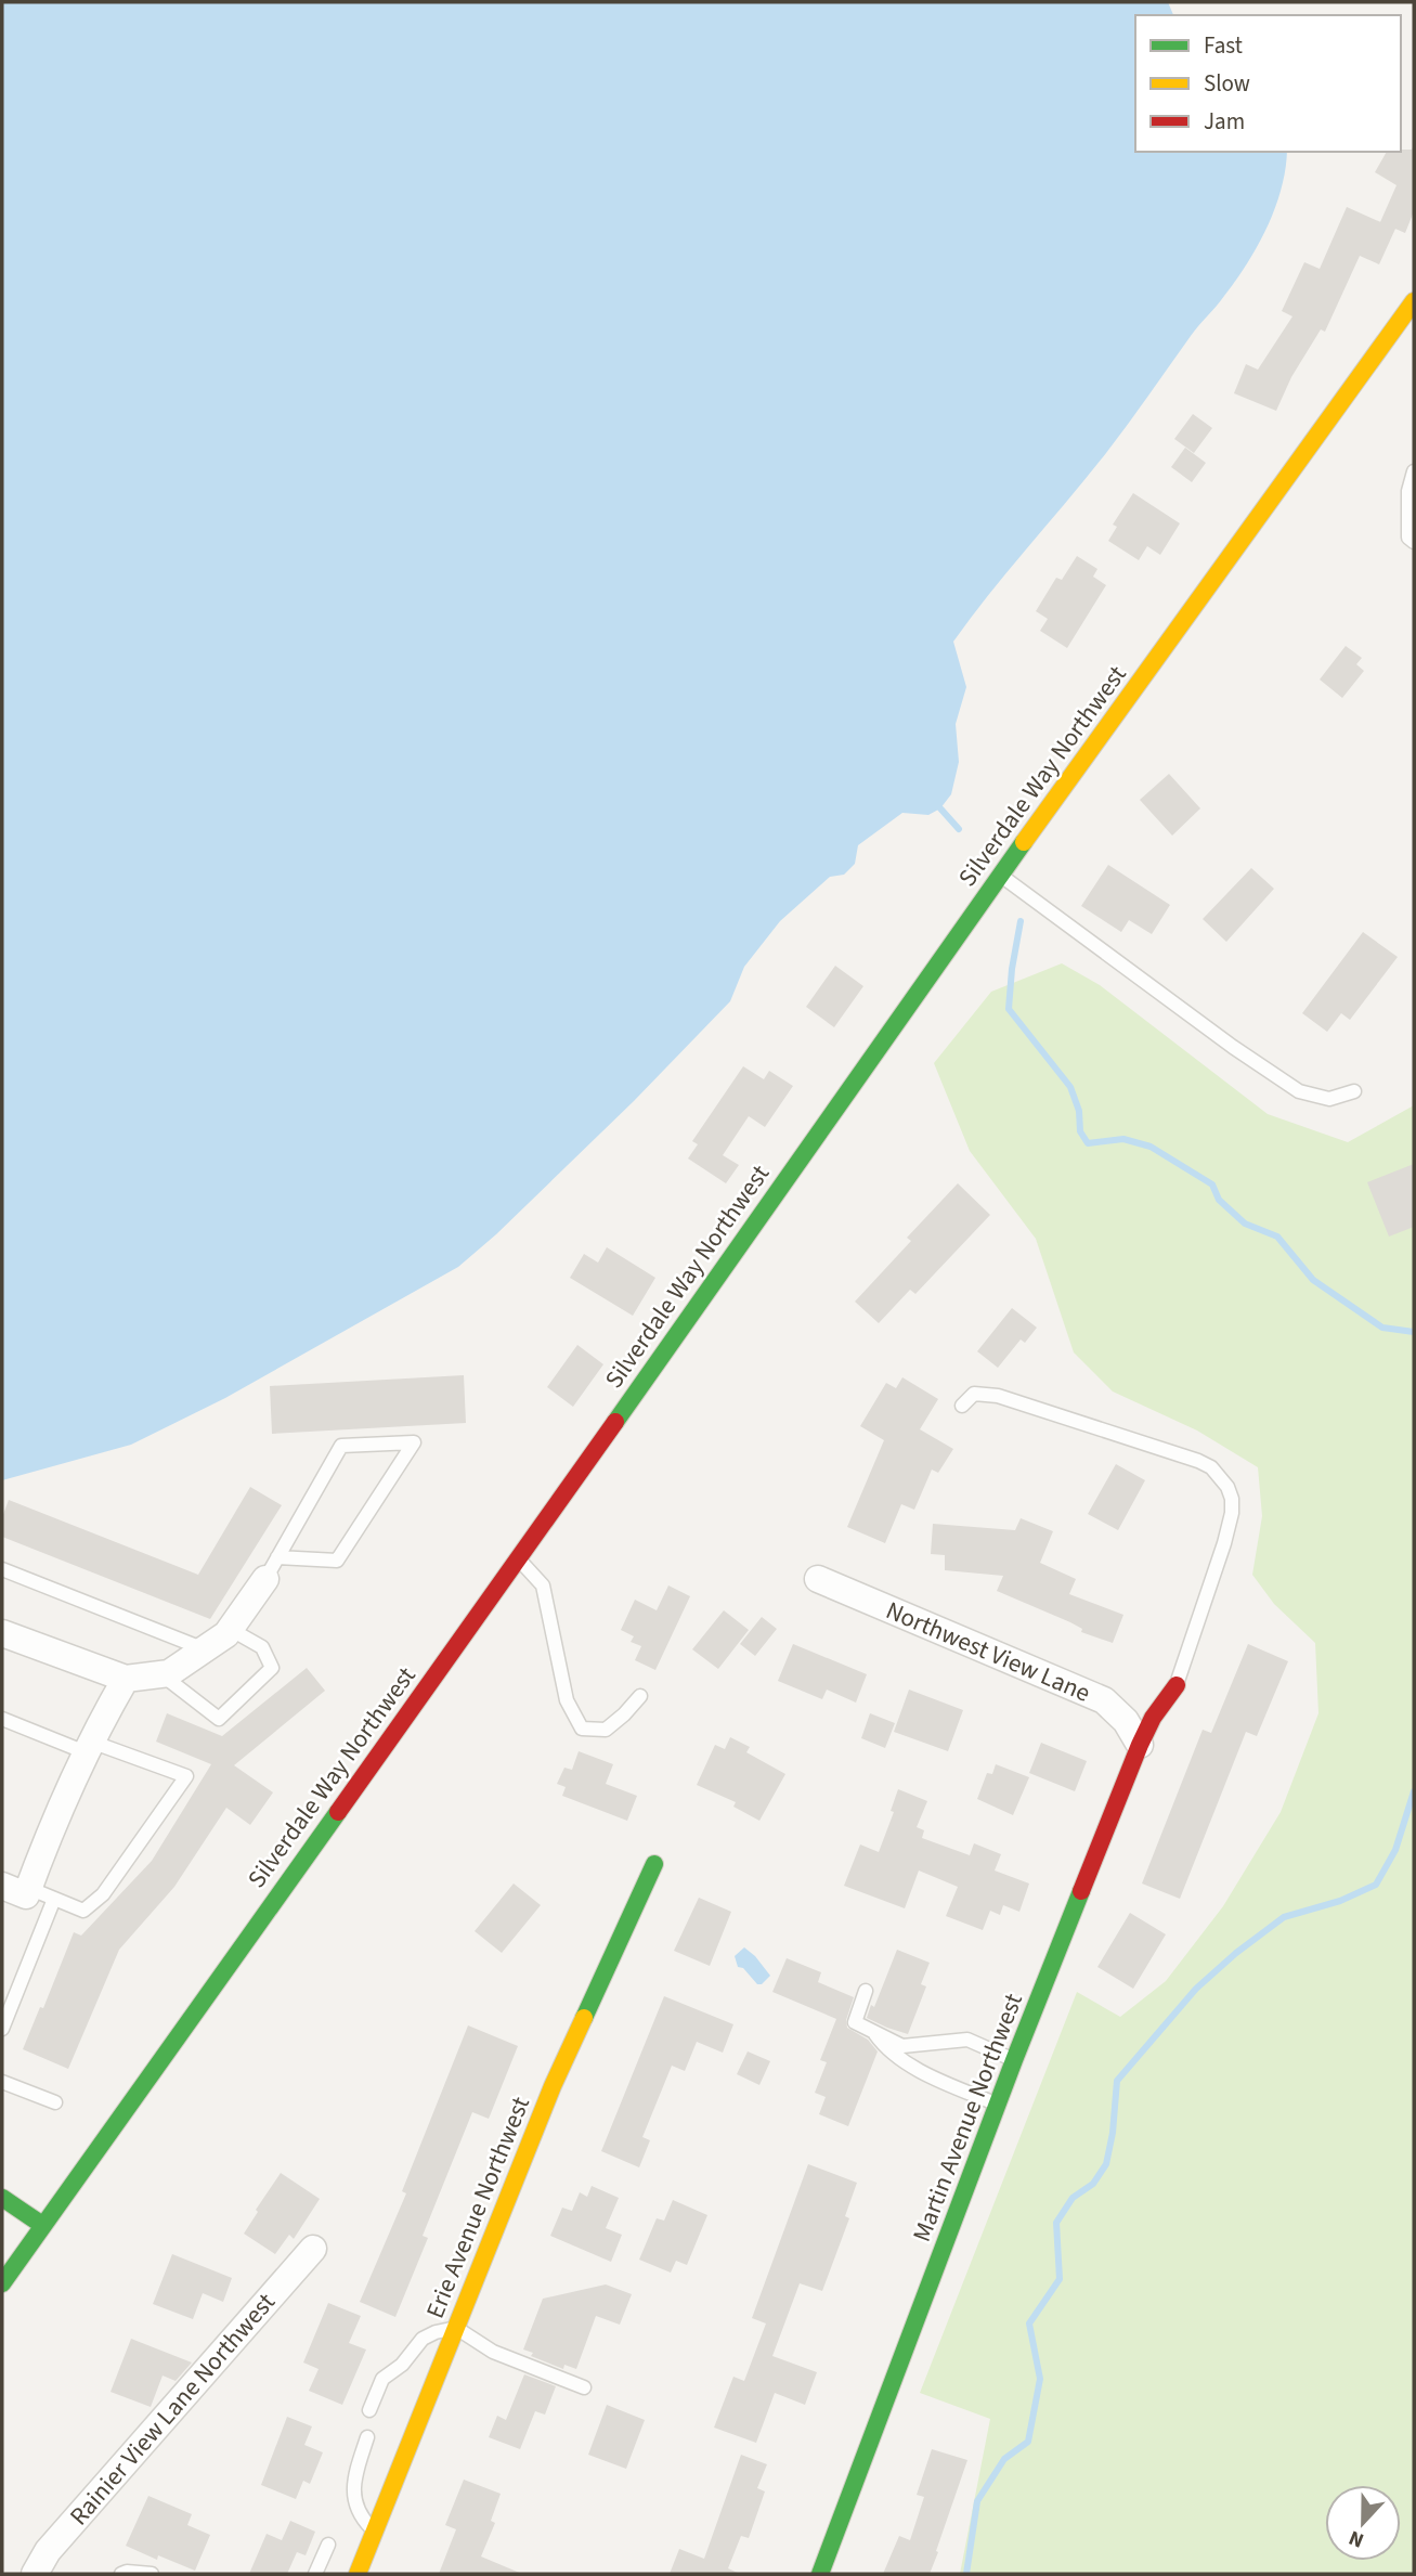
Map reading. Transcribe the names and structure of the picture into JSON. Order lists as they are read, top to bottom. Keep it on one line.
{"streets":{"main road":["Silverdale Way Northwest","Martin Avenue Northwest","Erie Avenue Northwest"],"street":["Northwest View Lane","Rainier View Lane Northwest"]},"crossings":[["Northwest View Lane","Martin Avenue Northwest"]],"legend":["Fast","Slow","Jam"],"north":"bottom"}
